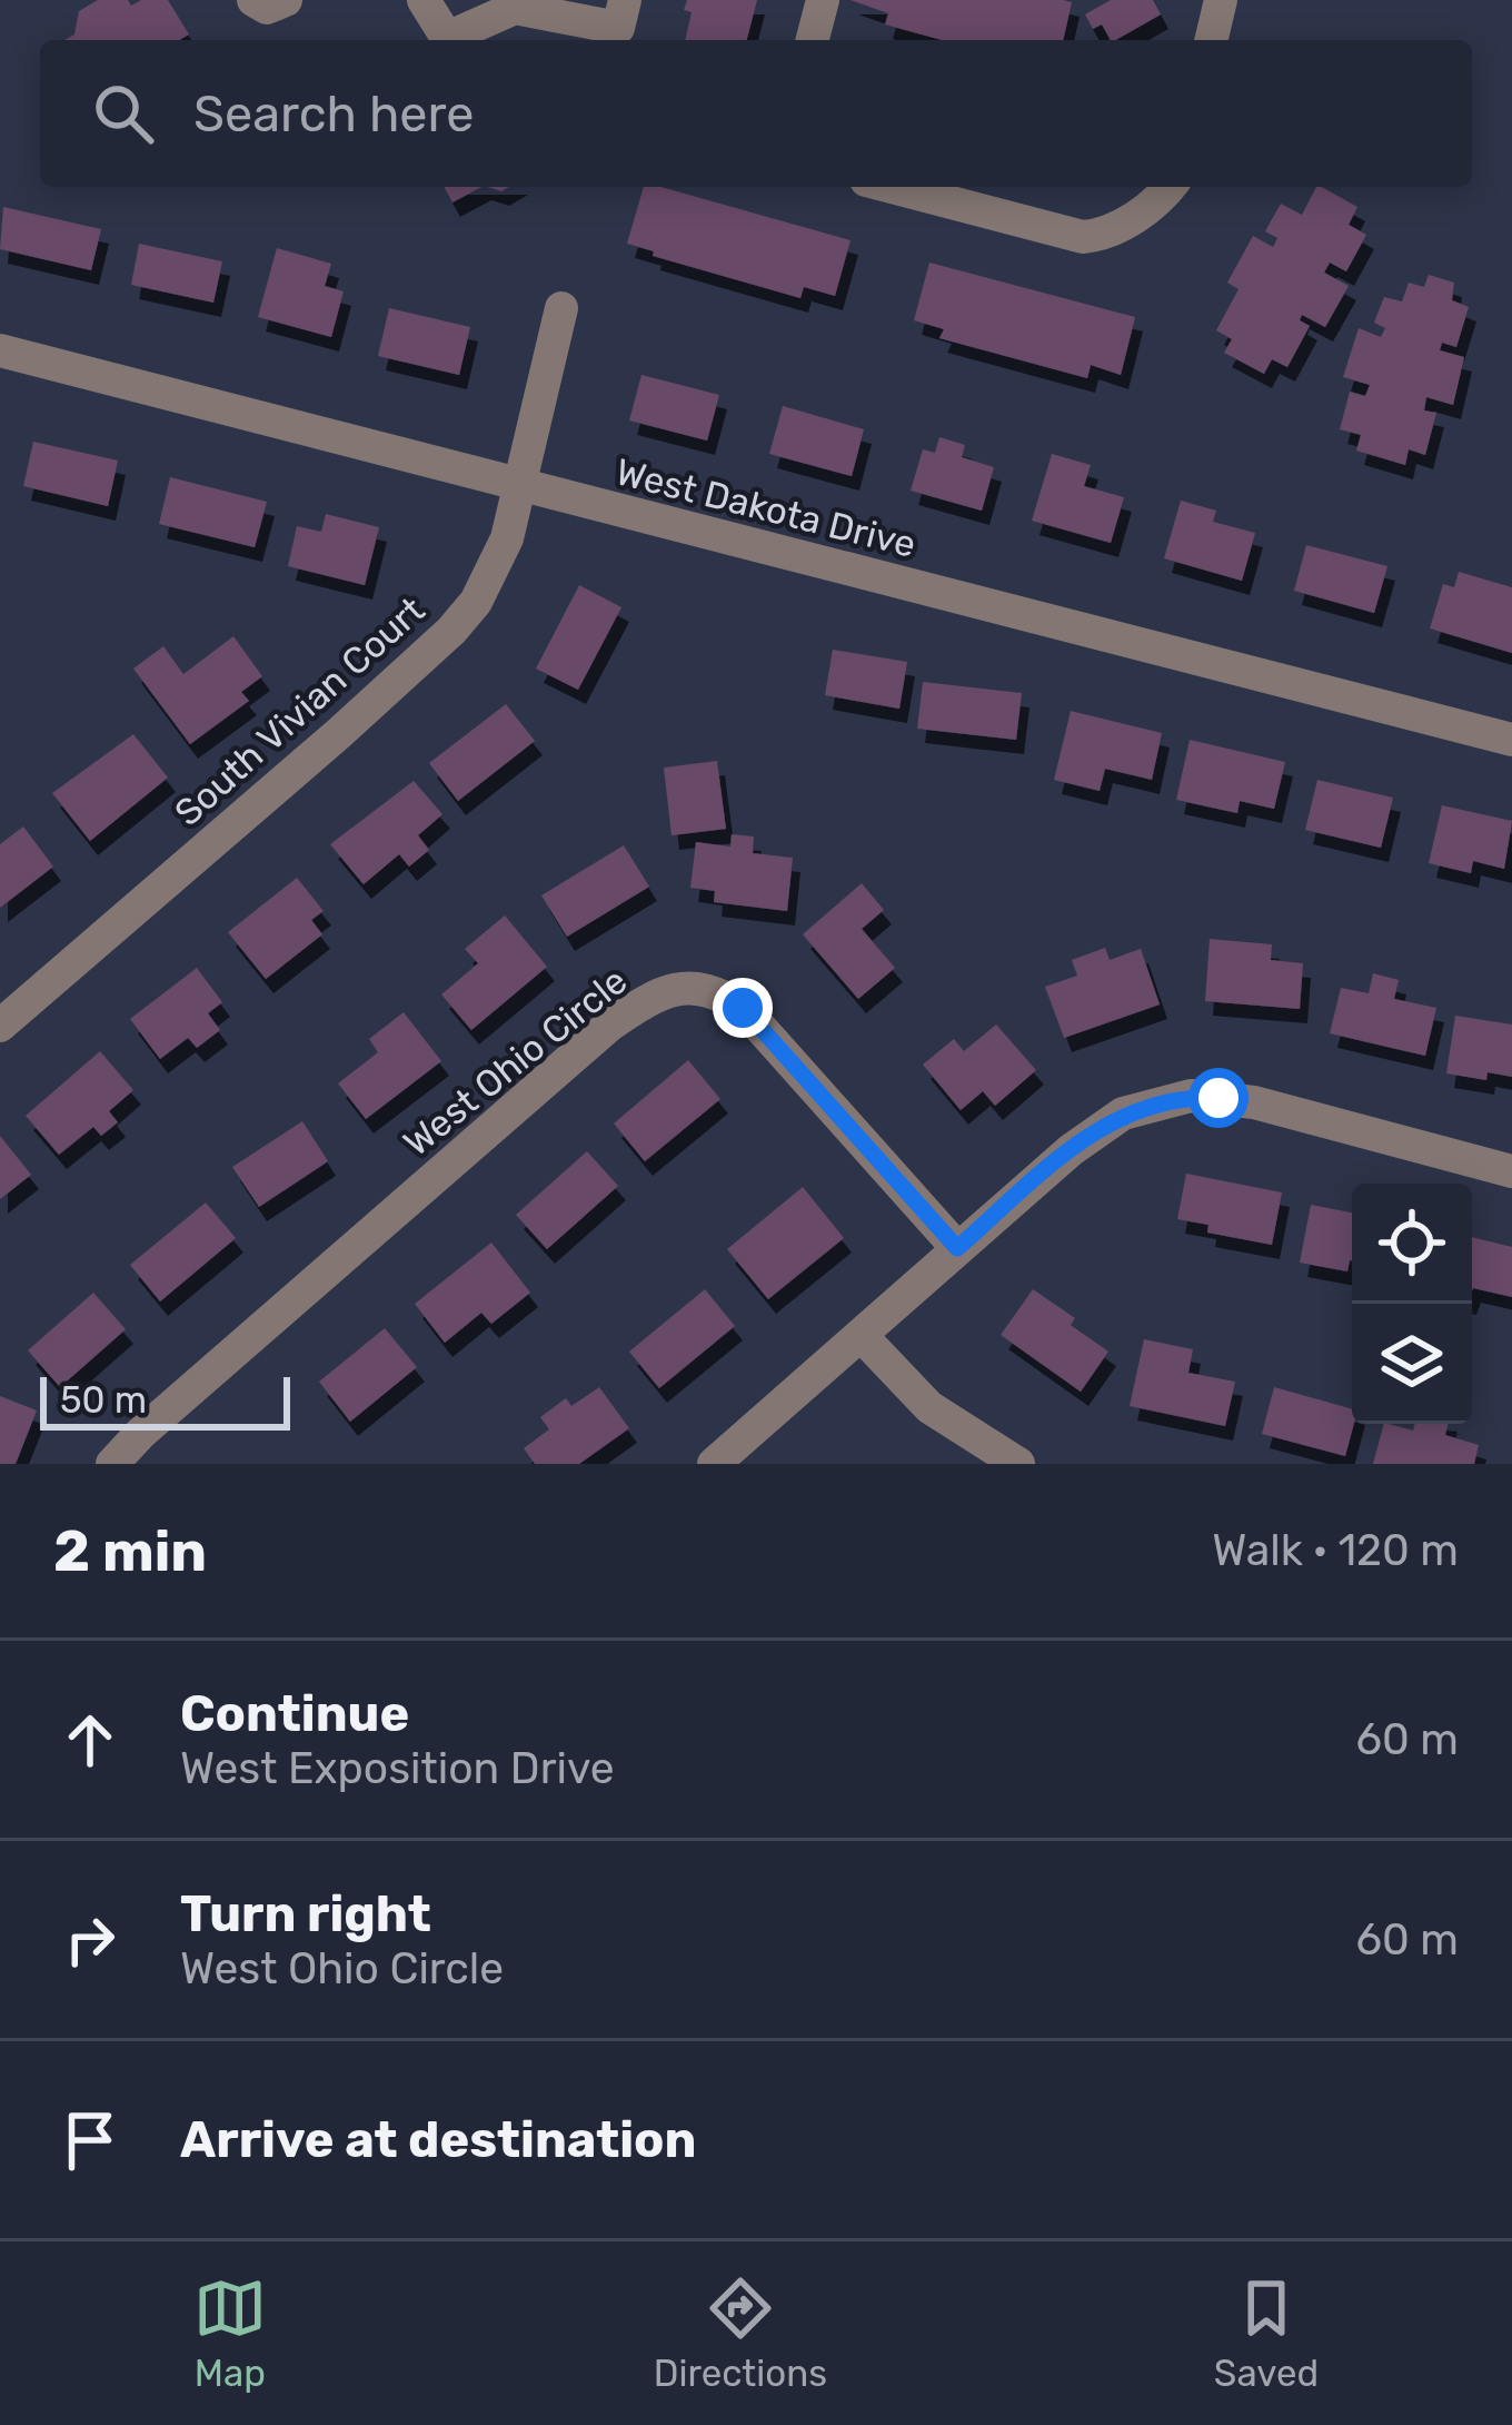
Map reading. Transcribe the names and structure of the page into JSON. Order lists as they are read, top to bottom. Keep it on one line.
{"streets":{"street":["West Dakota Drive","South Vivian Court","West Ohio Circle"]},"crossings":[["West Dakota Drive","South Vivian Court"]],"scale_bar":"50 m","page":{"search":"Search here","scale":"50 m","heading":["2 min","Walk · 120 m"],"list":[["Continue","West Exposition Drive","60 m"],["Turn right","West Ohio Circle","60 m"],"Arrive at destination"],"nav":["Map","Directions","Saved"]}}
